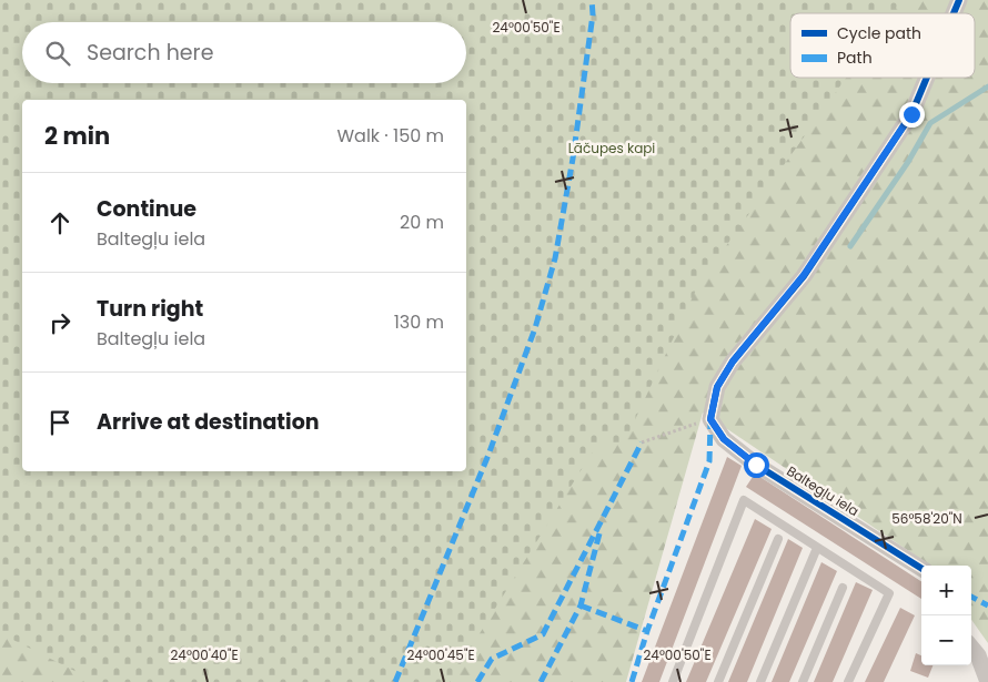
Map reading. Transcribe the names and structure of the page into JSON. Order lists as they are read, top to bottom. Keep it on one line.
{"streets":{"street":["Baltegļu iela"]},"parks":["Lāčupes kapi"],"legend":["Cycle path","Path"],"page":{"search":"Search here","heading":["2 min","Walk · 150 m"],"list":[["Continue","Baltegļu iela","20 m"],["Turn right","Baltegļu iela","130 m"],"Arrive at destination"],"map_buttons":["+","−"]},"coordinates":["24°00'50\"E","56°58'20\"N","24°00'40\"E","24°00'45\"E"]}
